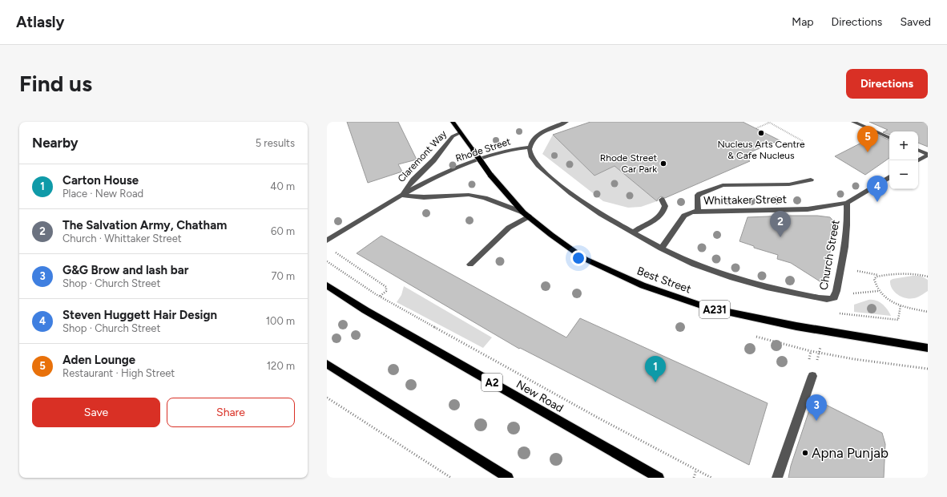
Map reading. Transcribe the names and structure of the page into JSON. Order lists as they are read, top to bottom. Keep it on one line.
{"streets":{"main road":["Best Street","A231","A2","New Road"],"street":["Rhode Street","Claremont Way","Whittaker Street","Church Street"]},"crossings":[["Rhode Street","Claremont Way"],["Claremont Way","Best Street"],["Whittaker Street","Church Street"]],"places":["Nucleus Arts Centre & Cafe Nucleus","Rhode Street Car Park","Apna Punjab"],"page":{"header":"Atlasly","nav":["Map","Directions","Saved"],"buttons":["Directions",["Save","Share"]],"title":"Find us","heading":["Nearby","5 results"],"pins":["5","4","2","1","3"],"map_buttons":["+","−"],"list":[{"mark":"1","name":"Carton House","note":"Place · New Road","value":"40 m"},{"mark":"2","name":"The Salvation Army, Chatham","note":"Church · Whittaker Street","value":"60 m"},{"mark":"3","name":"G&G Brow and lash bar","note":"Shop · Church Street","value":"70 m"},{"mark":"4","name":"Steven Huggett Hair Design","note":"Shop · Church Street","value":"100 m"},{"mark":"5","name":"Aden Lounge","note":"Restaurant · High Street","value":"120 m"}]}}
